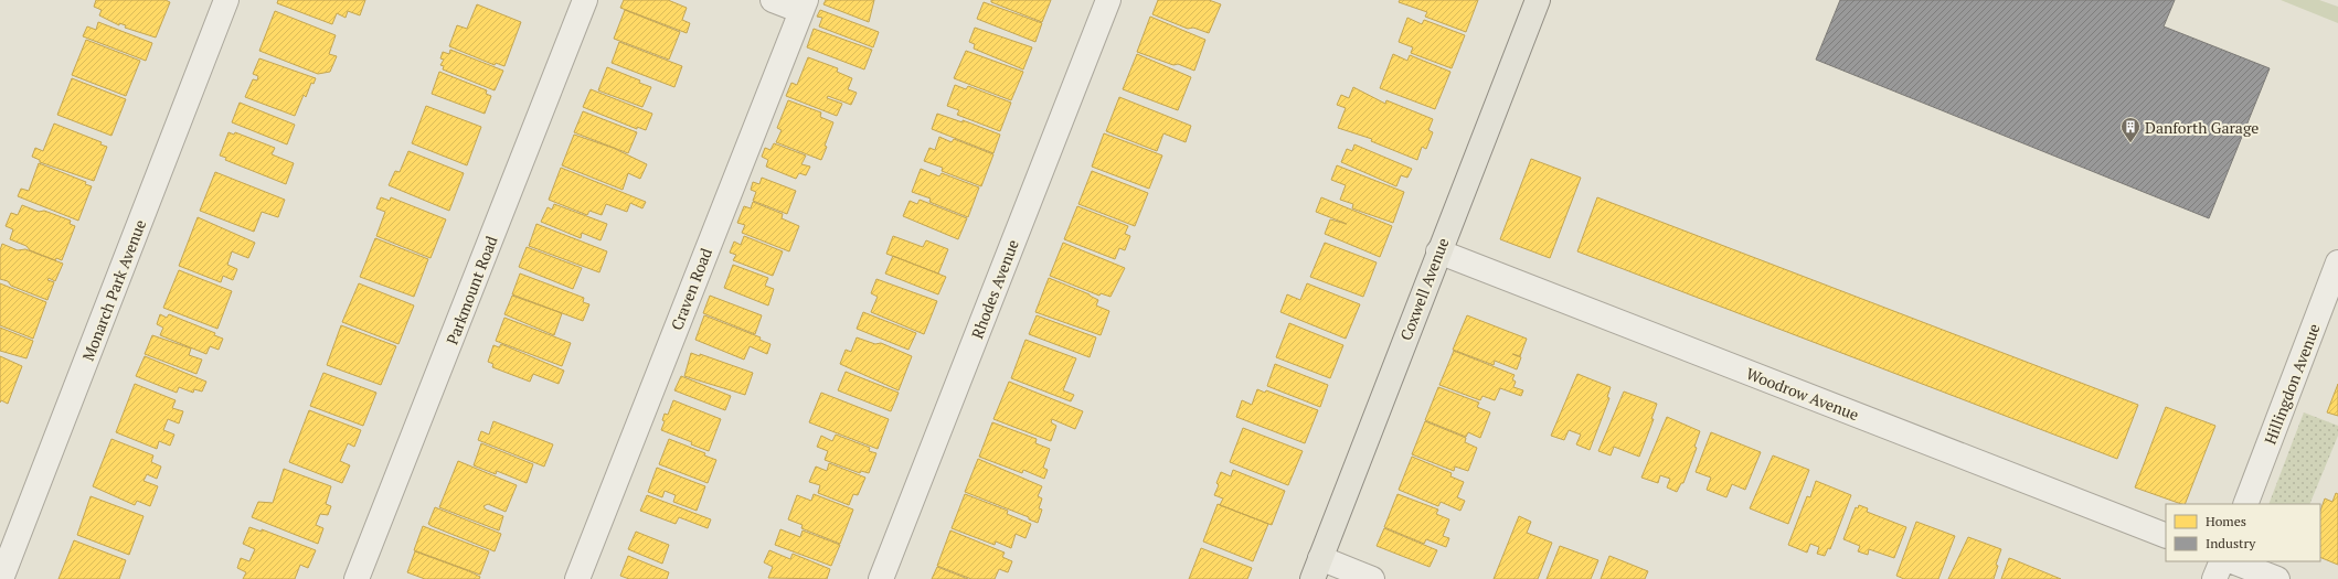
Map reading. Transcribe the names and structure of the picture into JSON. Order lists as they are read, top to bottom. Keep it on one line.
{"streets":{"main road":["Coxwell Avenue"],"street":["Craven Road","Rhodes Avenue","Monarch Park Avenue","Parkmount Road","Hillingdon Avenue","Woodrow Avenue"]},"crossings":[["Coxwell Avenue","Woodrow Avenue"]],"places":{"building":["Danforth Garage"]},"legend":["Homes","Industry"]}
